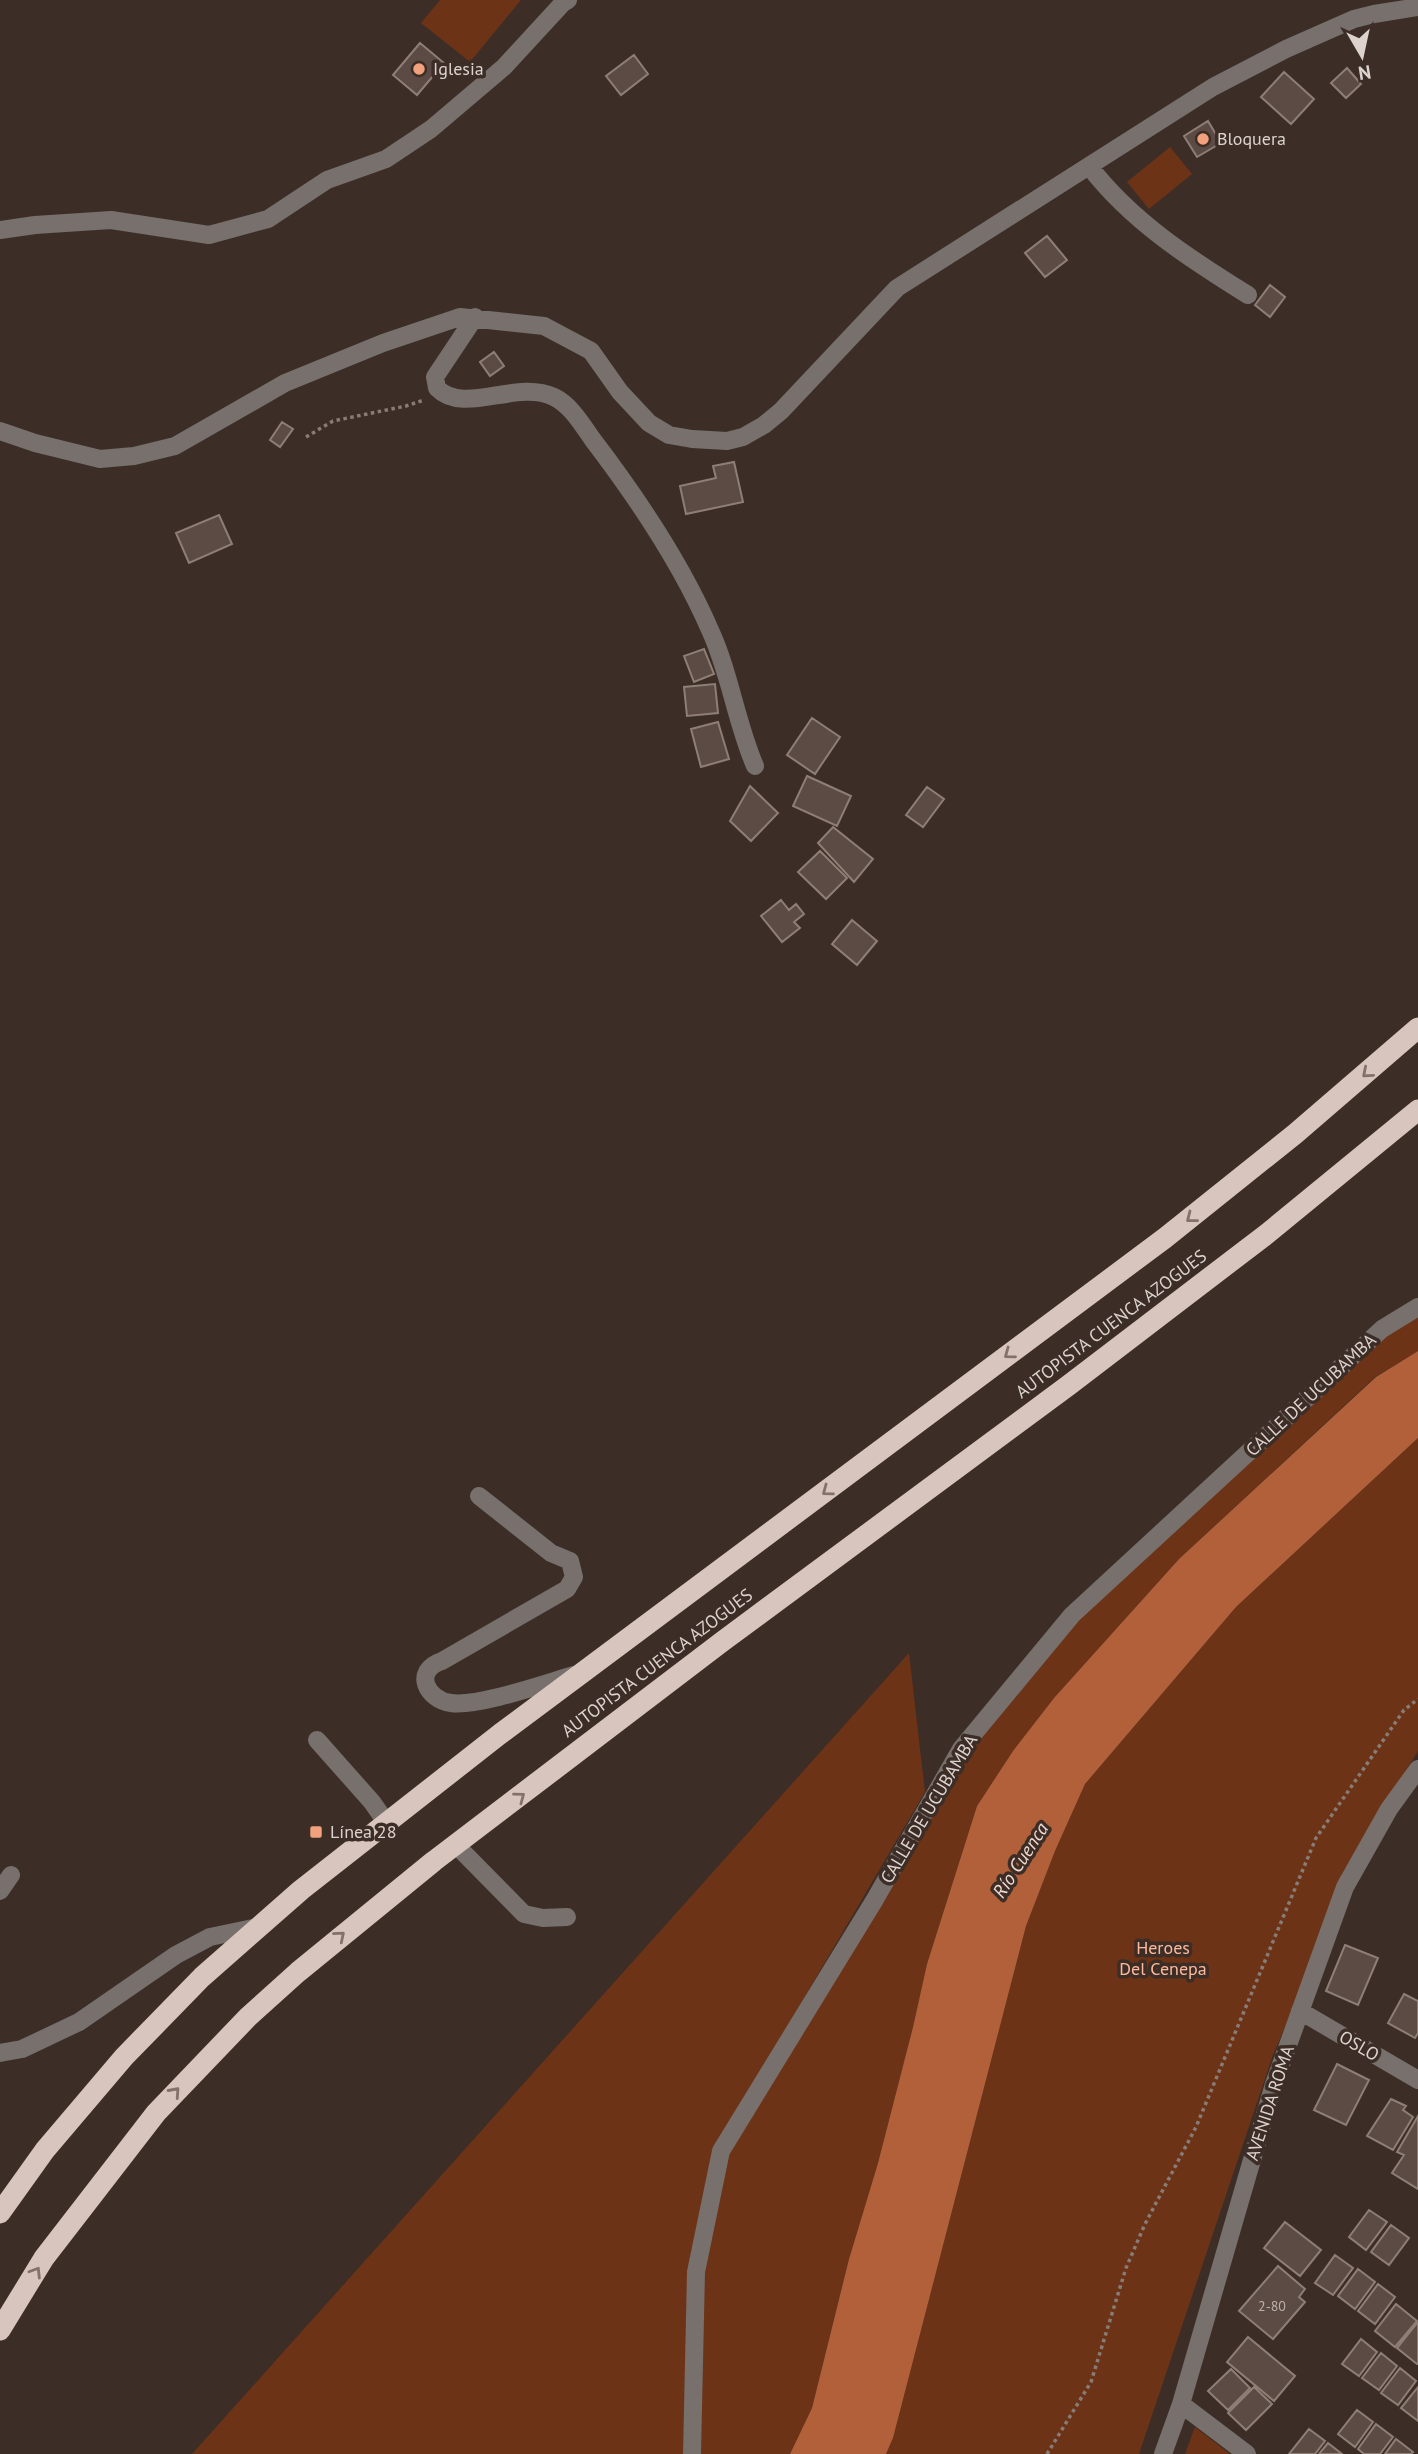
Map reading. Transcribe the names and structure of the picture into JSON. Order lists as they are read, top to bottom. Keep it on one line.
{"streets":{"highway":["AUTOPISTA CUENCA AZOGUES"],"street":["CALLE DE UCUBAMBA","OSLO","AVENIDA ROMA"]},"crossings":[["OSLO","AVENIDA ROMA"]],"water":["Río Cuenca"],"parks":["Heroes Del Cenepa"],"places":{"other":["Iglesia","Bloquera"],"transit":["Línea 28"]},"house_numbers":["2-80"],"north":"bottom"}
